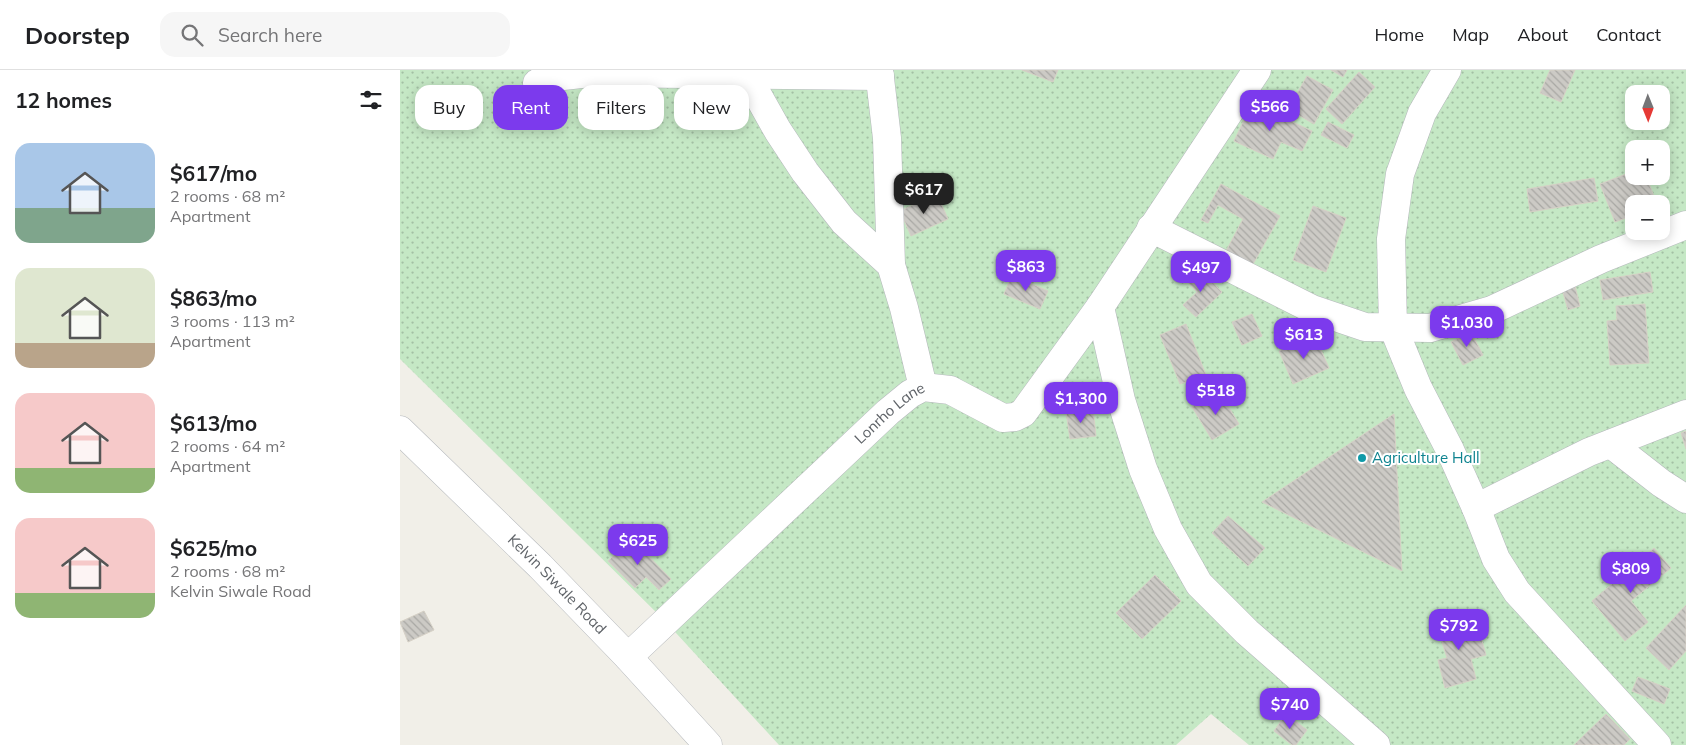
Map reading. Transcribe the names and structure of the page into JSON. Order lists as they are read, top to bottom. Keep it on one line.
{"streets":{"street":["Lonrho Lane","Kelvin Siwale Road"]},"crossings":[["Lonrho Lane","Kelvin Siwale Road"]],"places":["Agriculture Hall"],"north":"bottom","page":{"header":"Doorstep","search":"Search here","nav":["Home","Map","About","Contact"],"heading":"12 homes","map_buttons":["+","−"],"chip":["Buy","Rent","Filters","New"],"price":["$566","$617","$863","$497","$1,030","$613","$518","$1,300","$625","$809","$792","$740"],"list":[{"name":"$617/mo","note":"2 rooms · 68 m² · Apartment"},{"name":"$863/mo","note":"3 rooms · 113 m² · Apartment"},{"name":"$613/mo","note":"2 rooms · 64 m² · Apartment"},{"name":"$625/mo","note":"2 rooms · 68 m² · Kelvin Siwale Road"}]}}
